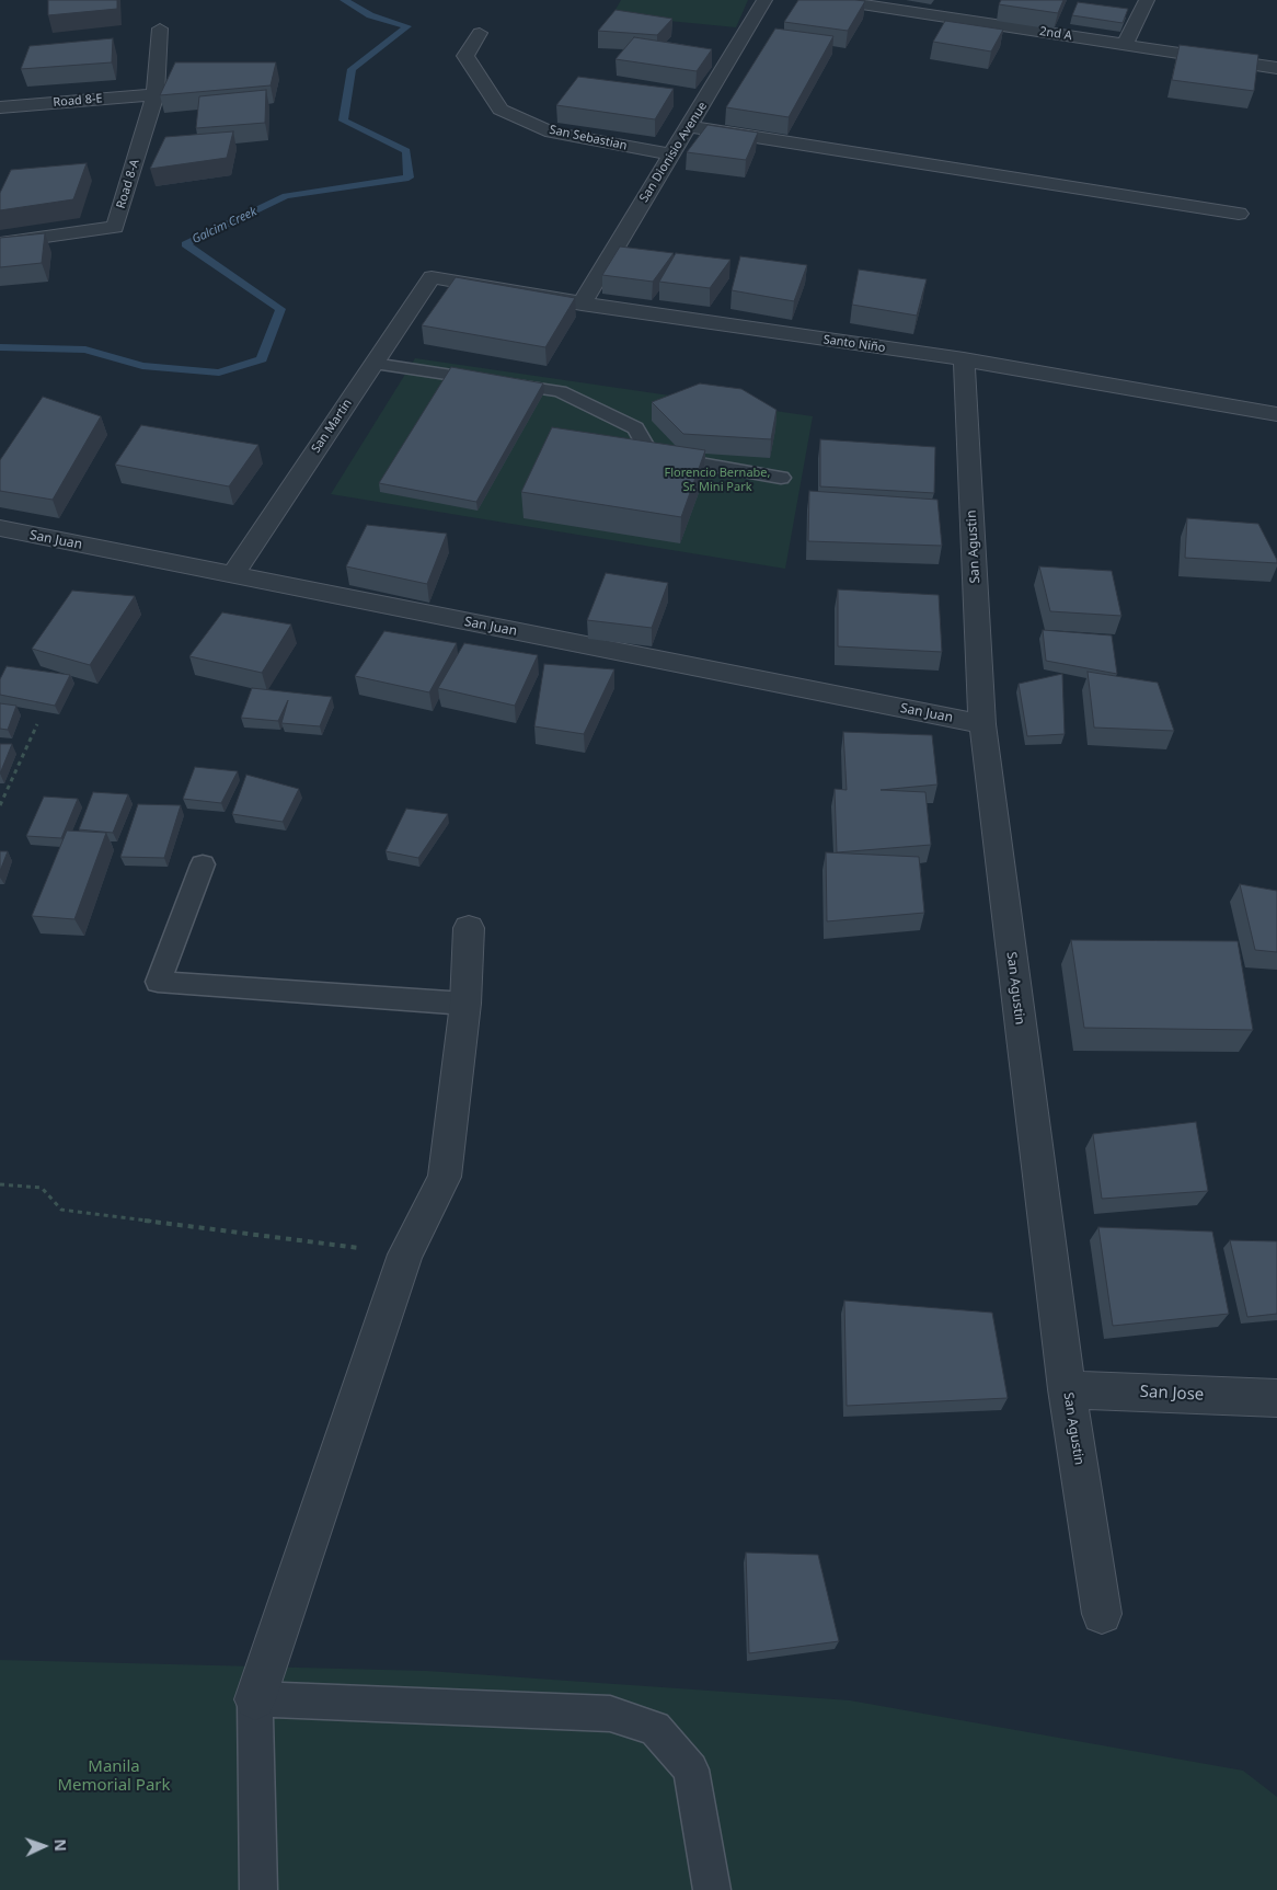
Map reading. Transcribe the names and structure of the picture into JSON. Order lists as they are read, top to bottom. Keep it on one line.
{"streets":{"street":["2nd A","Road 8-E","San Sebastian","San Dionisio Avenue","Road 8-A","Santo Niño","San Martin","San Juan","San Agustin","San Jose"]},"crossings":[["Road 8-E","Road 8-A"],["San Sebastian","San Dionisio Avenue"],["San Dionisio Avenue","Santo Niño"],["Santo Niño","San Martin"],["Santo Niño","San Agustin"],["San Martin","San Juan"],["San Juan","San Agustin"],["San Agustin","San Jose"]],"water":["Galcim Creek"],"parks":["Florencio Bernabe, Sr. Mini Park","Manila Memorial Park"],"north":"right"}
